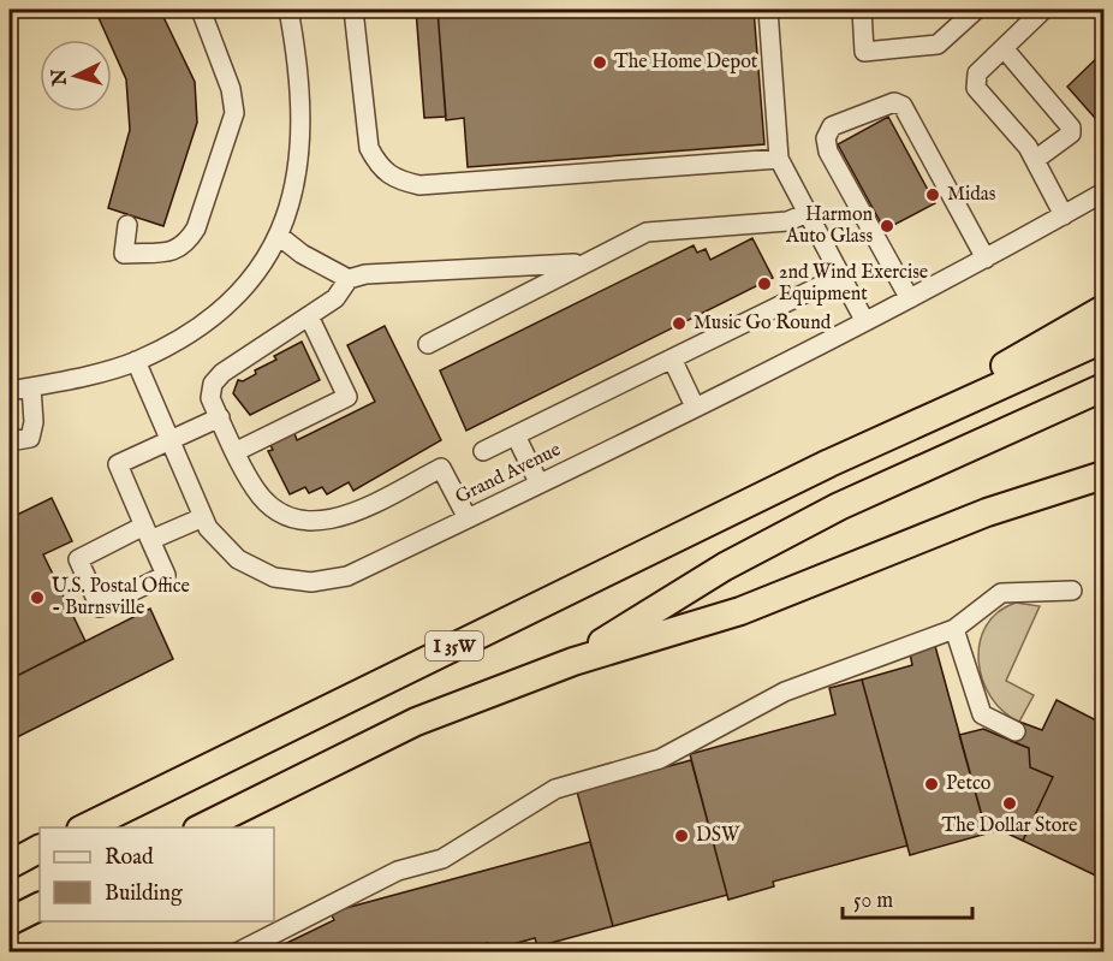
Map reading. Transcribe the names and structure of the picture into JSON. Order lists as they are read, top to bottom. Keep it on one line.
{"streets":{"highway":["I 35W"],"street":["Grand Avenue"]},"places":["The Home Depot","Midas","Harmon Auto Glass","2nd Wind Exercise Equipment","Music Go Round","U.S. Postal Office - Burnsville","Petco","The Dollar Store","DSW"],"legend":["Road","Building"],"scale_bar":"50 m","north":"left"}
